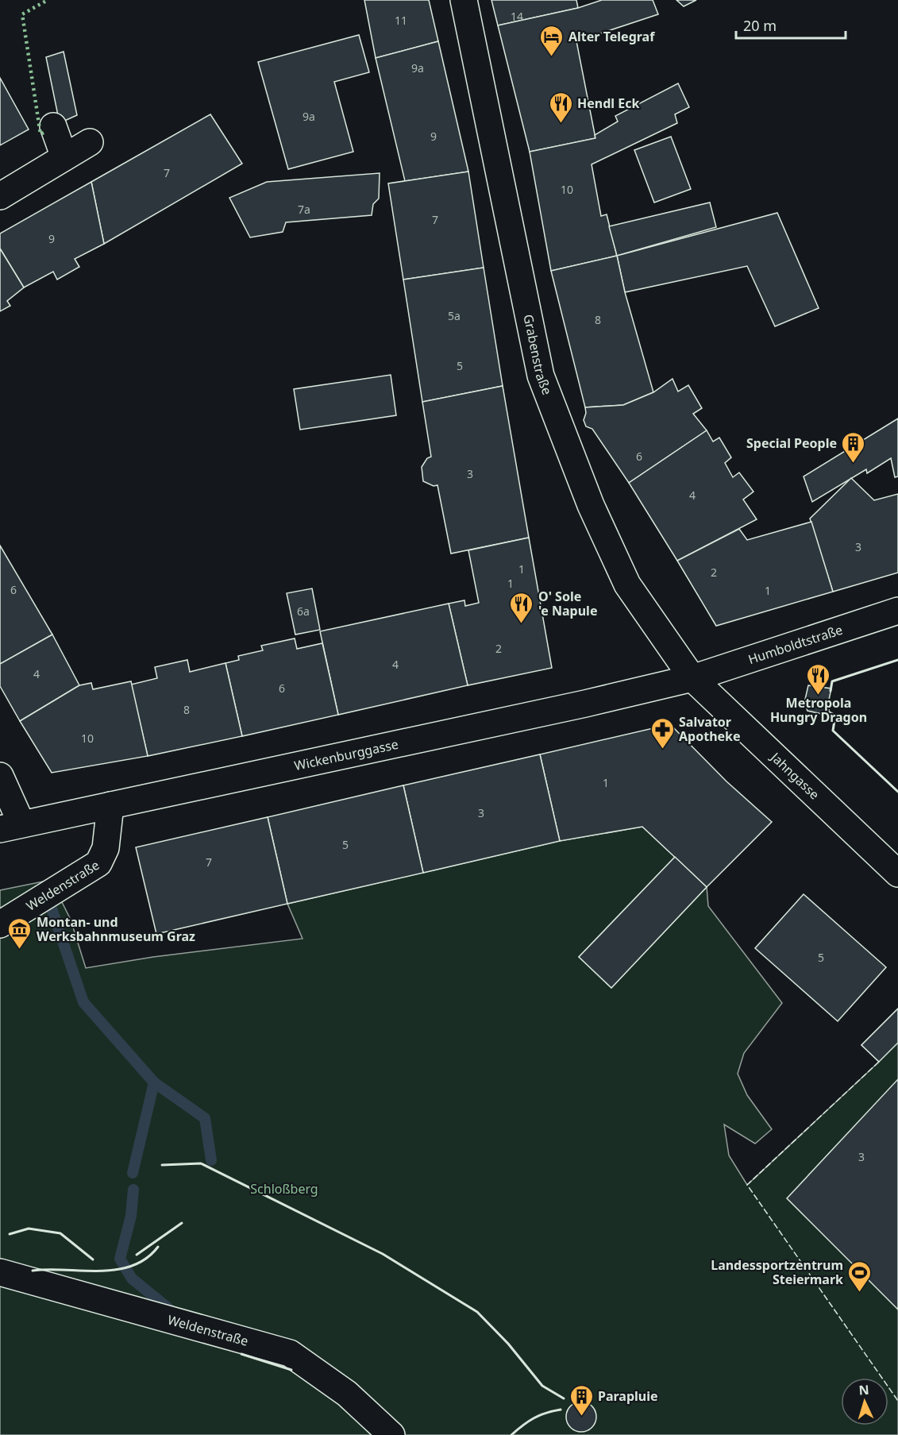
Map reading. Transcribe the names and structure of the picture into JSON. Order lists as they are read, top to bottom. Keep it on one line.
{"streets":{"main road":["Grabenstraße","Humboldtstraße","Wickenburggasse","Jahngasse","Weldenstraße"]},"crossings":[["Grabenstraße","Humboldtstraße"],["Grabenstraße","Wickenburggasse"],["Grabenstraße","Jahngasse"],["Humboldtstraße","Wickenburggasse"],["Humboldtstraße","Jahngasse"],["Wickenburggasse","Jahngasse"],["Wickenburggasse","Weldenstraße"]],"parks":["Schloßberg"],"places":{"hotel":["Alter Telegraf"],"restaurant":["Hendl Eck","O' Sole 'e Napule","Metropola Hungry Dragon"],"building":["Special People","Parapluie"],"pharmacy":["Salvator Apotheke"],"museum":["Montan- und Werksbahnmuseum Graz"],"sports":["Landessportzentrum Steiermark"]},"house_numbers":["14","11","9a","9a","9","7","10","7a","7","9","5a","8","5","6","3","4","3","1","2","1","6","1","6a","2","4","4","6","8","10","1","3","5","7","5","3"],"scale_bar":"20 m","north":"top"}
